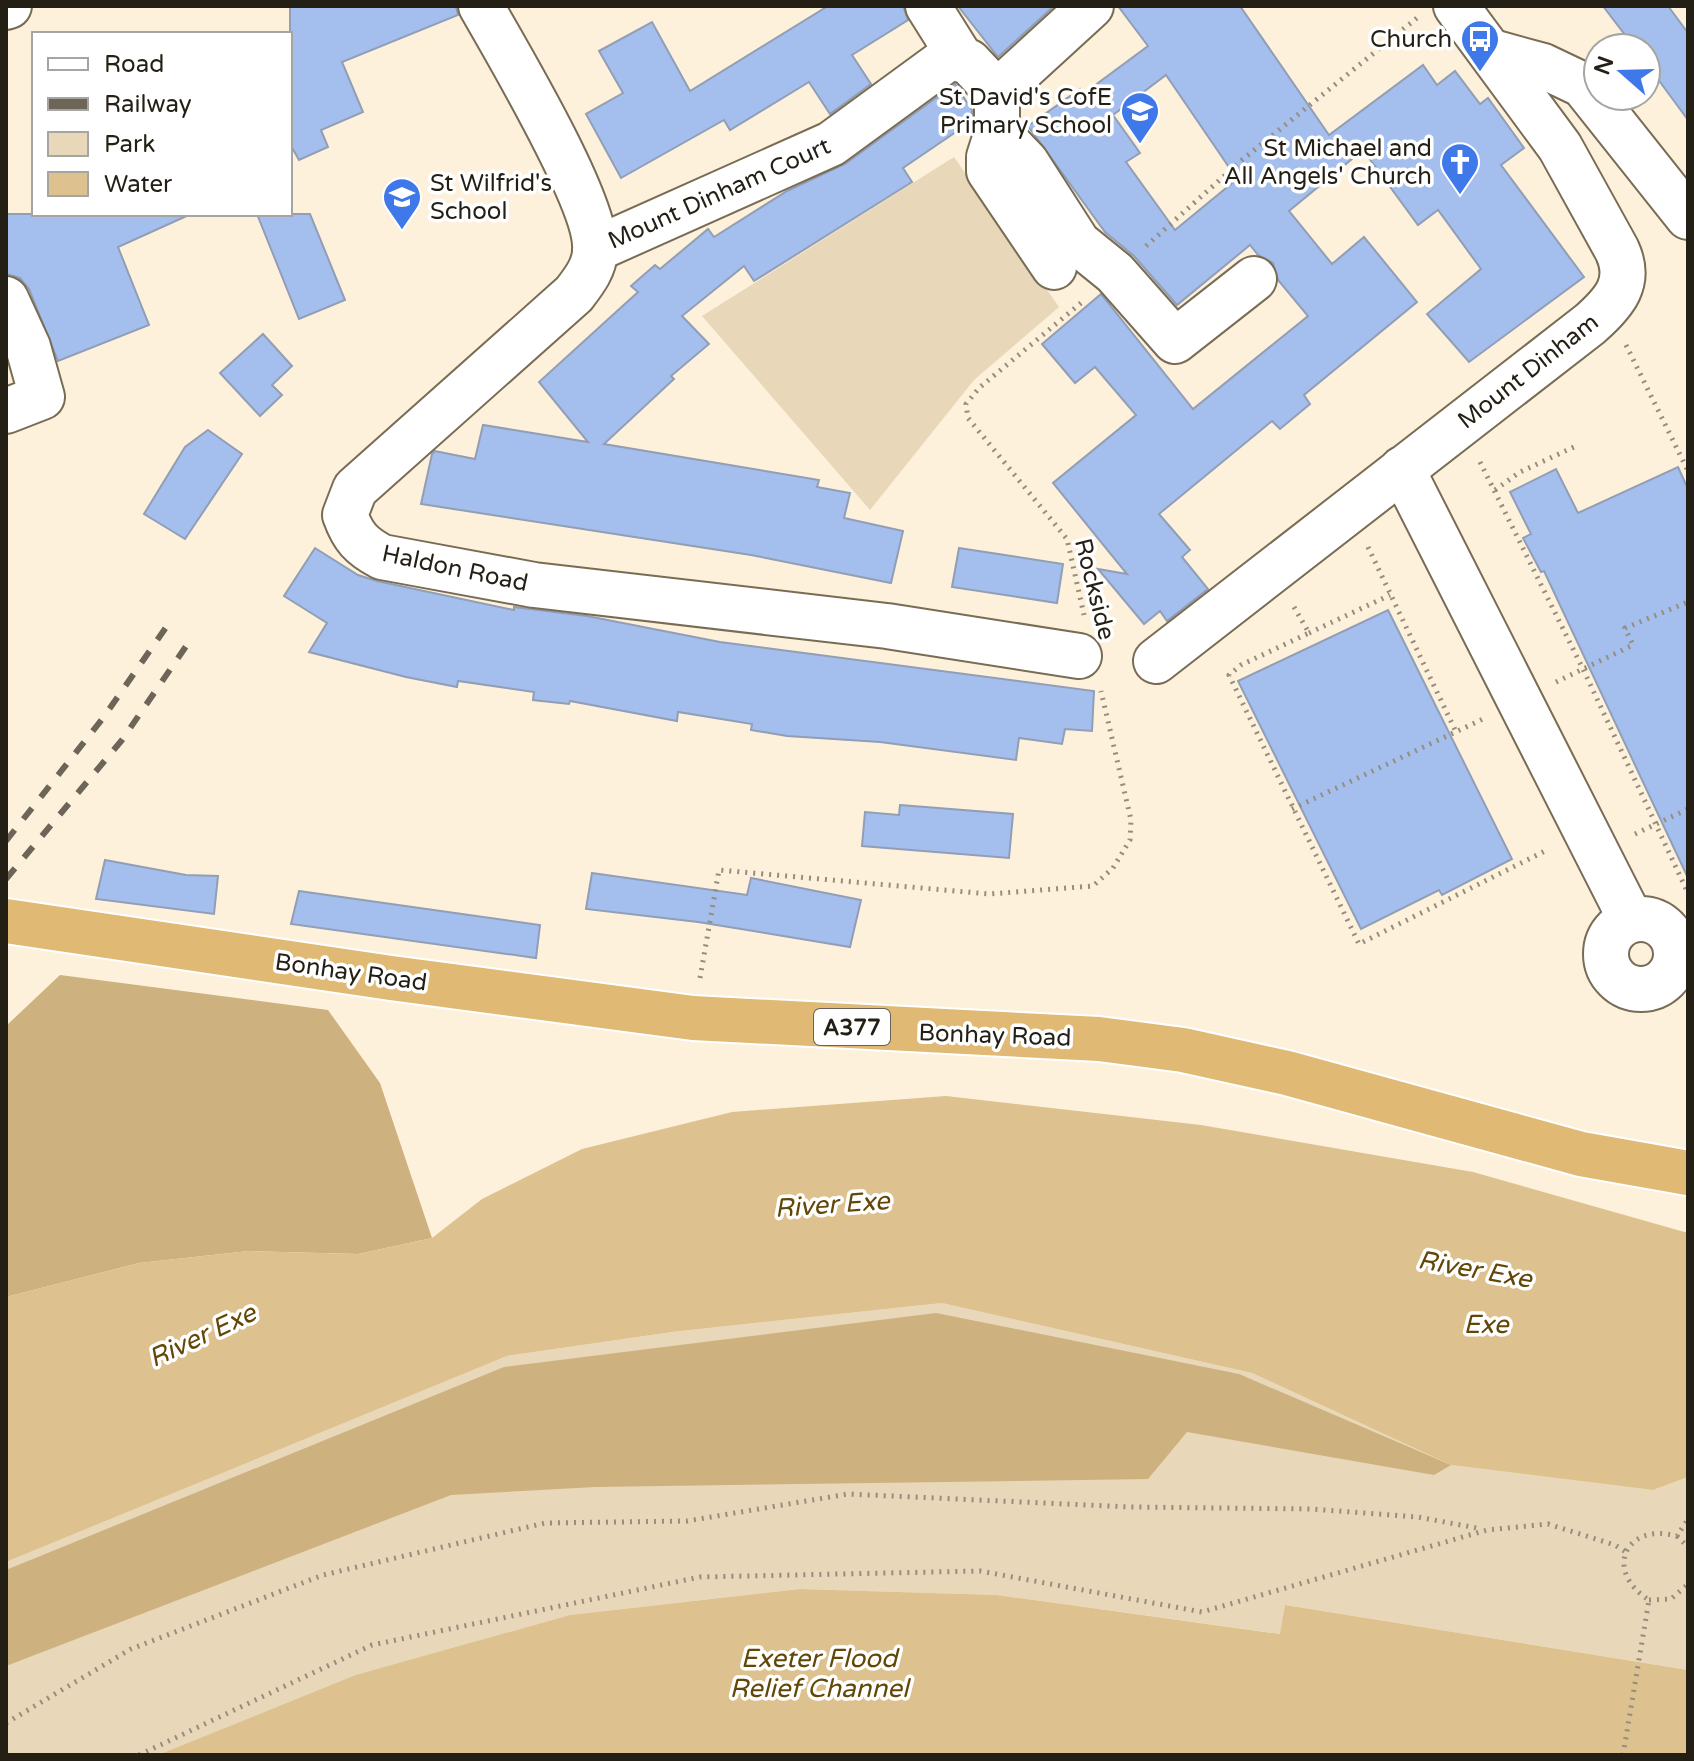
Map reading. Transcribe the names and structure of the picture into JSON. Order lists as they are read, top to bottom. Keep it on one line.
{"streets":{"highway":["Bonhay Road","A377"],"street":["Mount Dinham Court","Mount Dinham","Haldon Road"],"path":["Rockside"]},"crossings":[["Mount Dinham Court","Haldon Road"],["Haldon Road","Rockside"],["Rockside","Bonhay Road"]],"water":["River Exe","Exe","Exeter Flood Relief Channel"],"places":{"bus stop":["Church"],"school or university":["St David's CofE Primary School","St Wilfrid's School"],"church":["St Michael and All Angels' Church"]},"legend":["Road","Railway","Park","Water"],"north":"left"}
